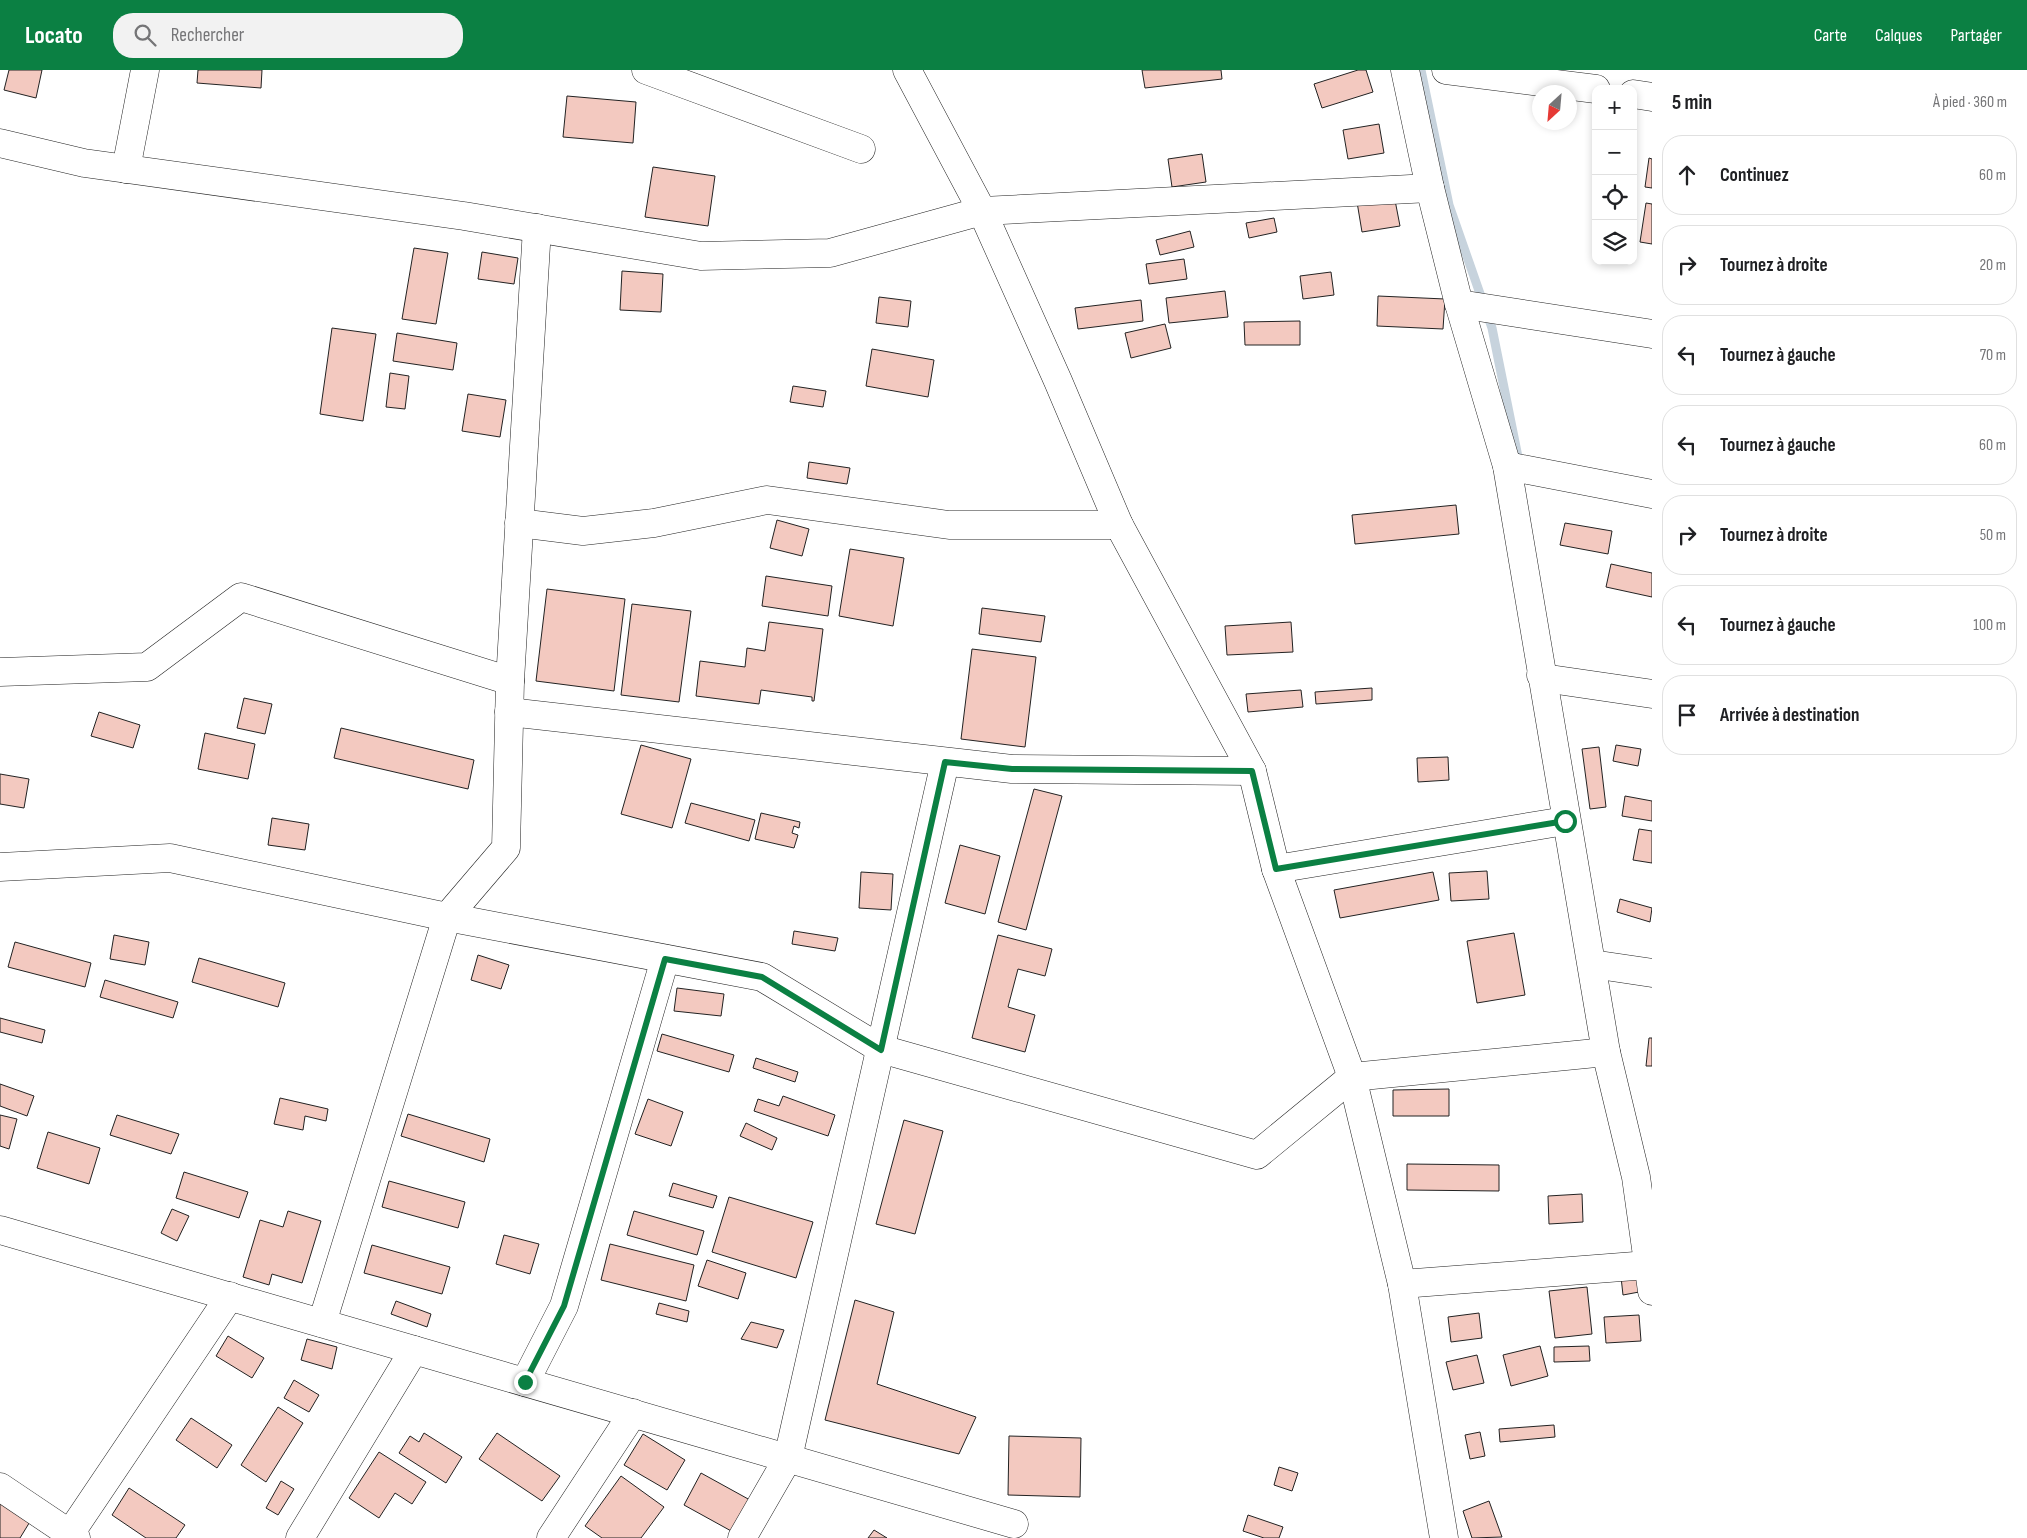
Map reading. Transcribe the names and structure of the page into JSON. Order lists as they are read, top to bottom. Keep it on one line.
{"north":"bottom left","page":{"header":"Locato","search":"Rechercher","nav":["Carte","Calques","Partager"],"heading":["5 min","À pied · 360 m"],"map_buttons":["+","−"],"list":[["Continuez","60 m"],["Tournez à droite","20 m"],["Tournez à gauche","70 m"],["Tournez à gauche","60 m"],["Tournez à droite","50 m"],["Tournez à gauche","100 m"],"Arrivée à destination"]}}
